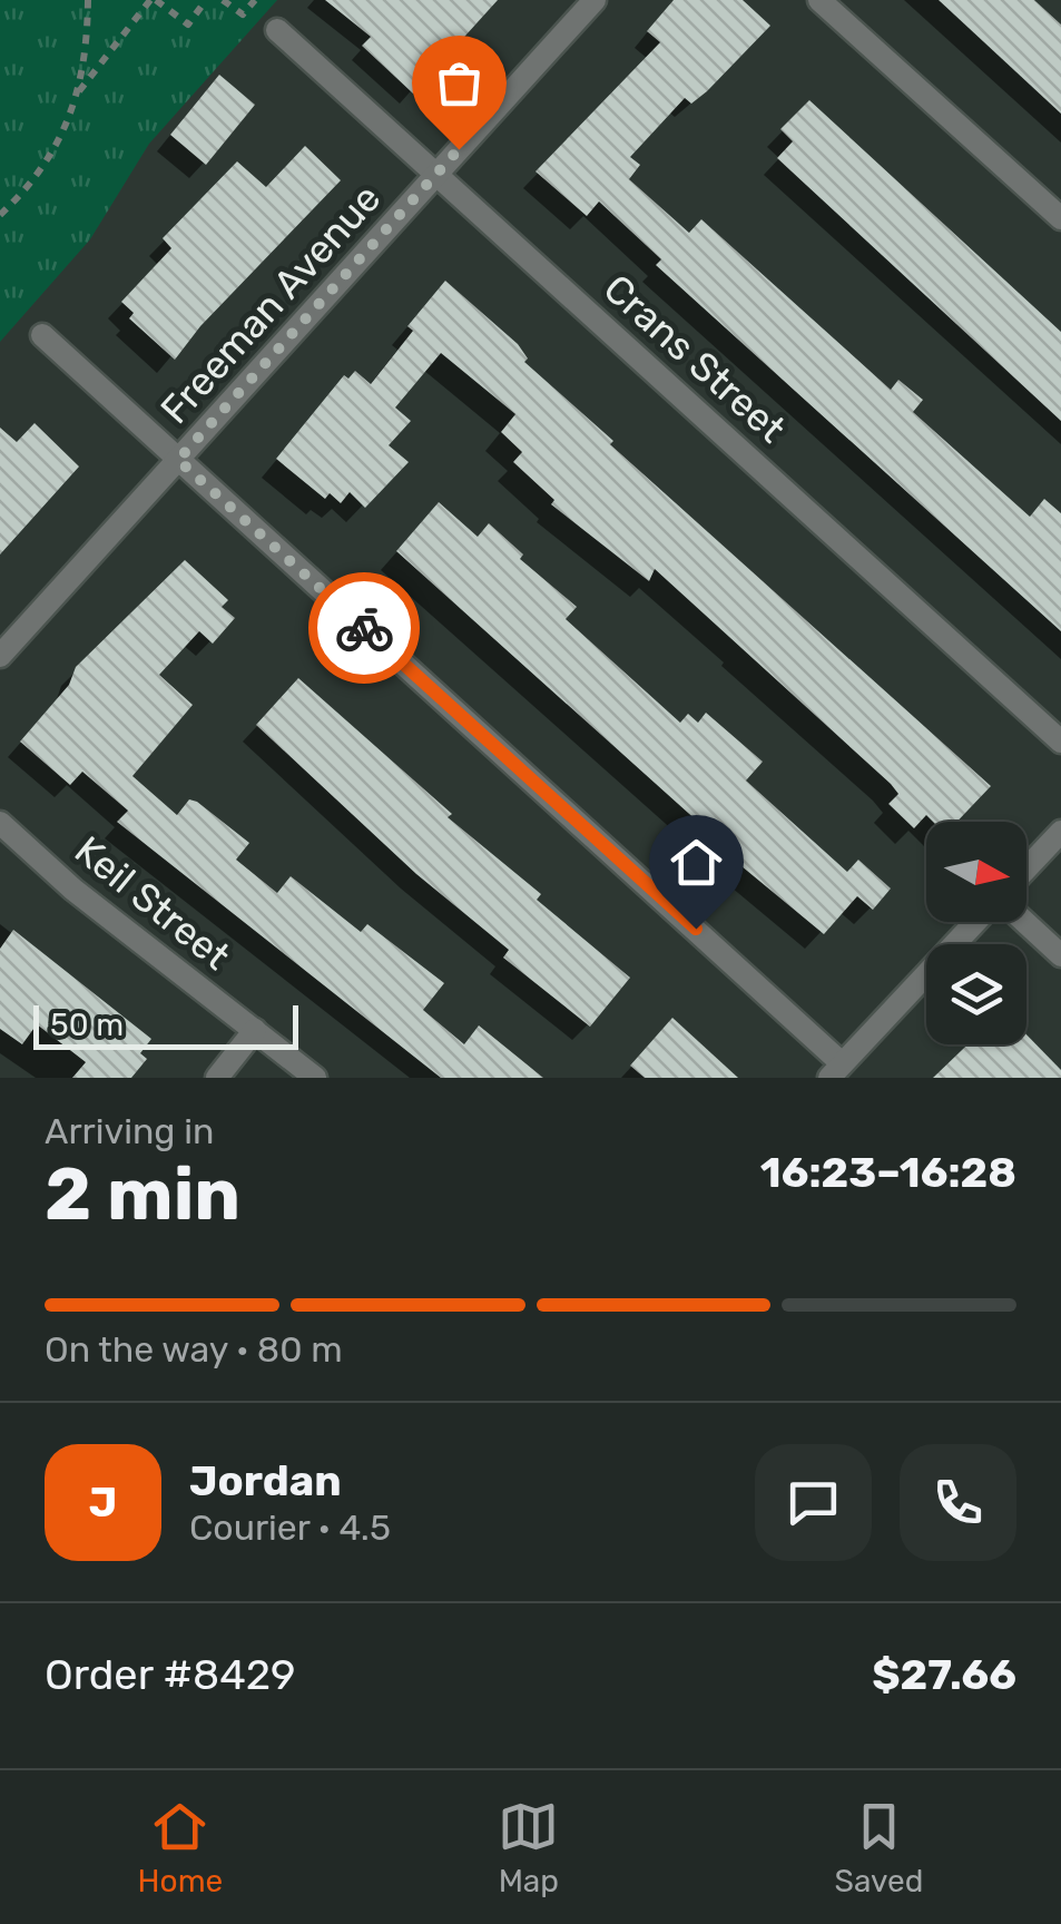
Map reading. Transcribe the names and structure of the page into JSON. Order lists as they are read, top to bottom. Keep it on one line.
{"streets":{"street":["Freeman Avenue","Crans Street","Keil Street"]},"crossings":[["Freeman Avenue","Crans Street"]],"scale_bar":"50 m","north":"right","page":{"scale":"50 m","heading":["2 min","Arriving in","16:23–16:28"],"panel":["Jordan","Courier · 4.5","Order #8429","$27.66"],"bar":"On the way · 80 m","round":"J","tabs":["Home","Map","Saved"]}}
